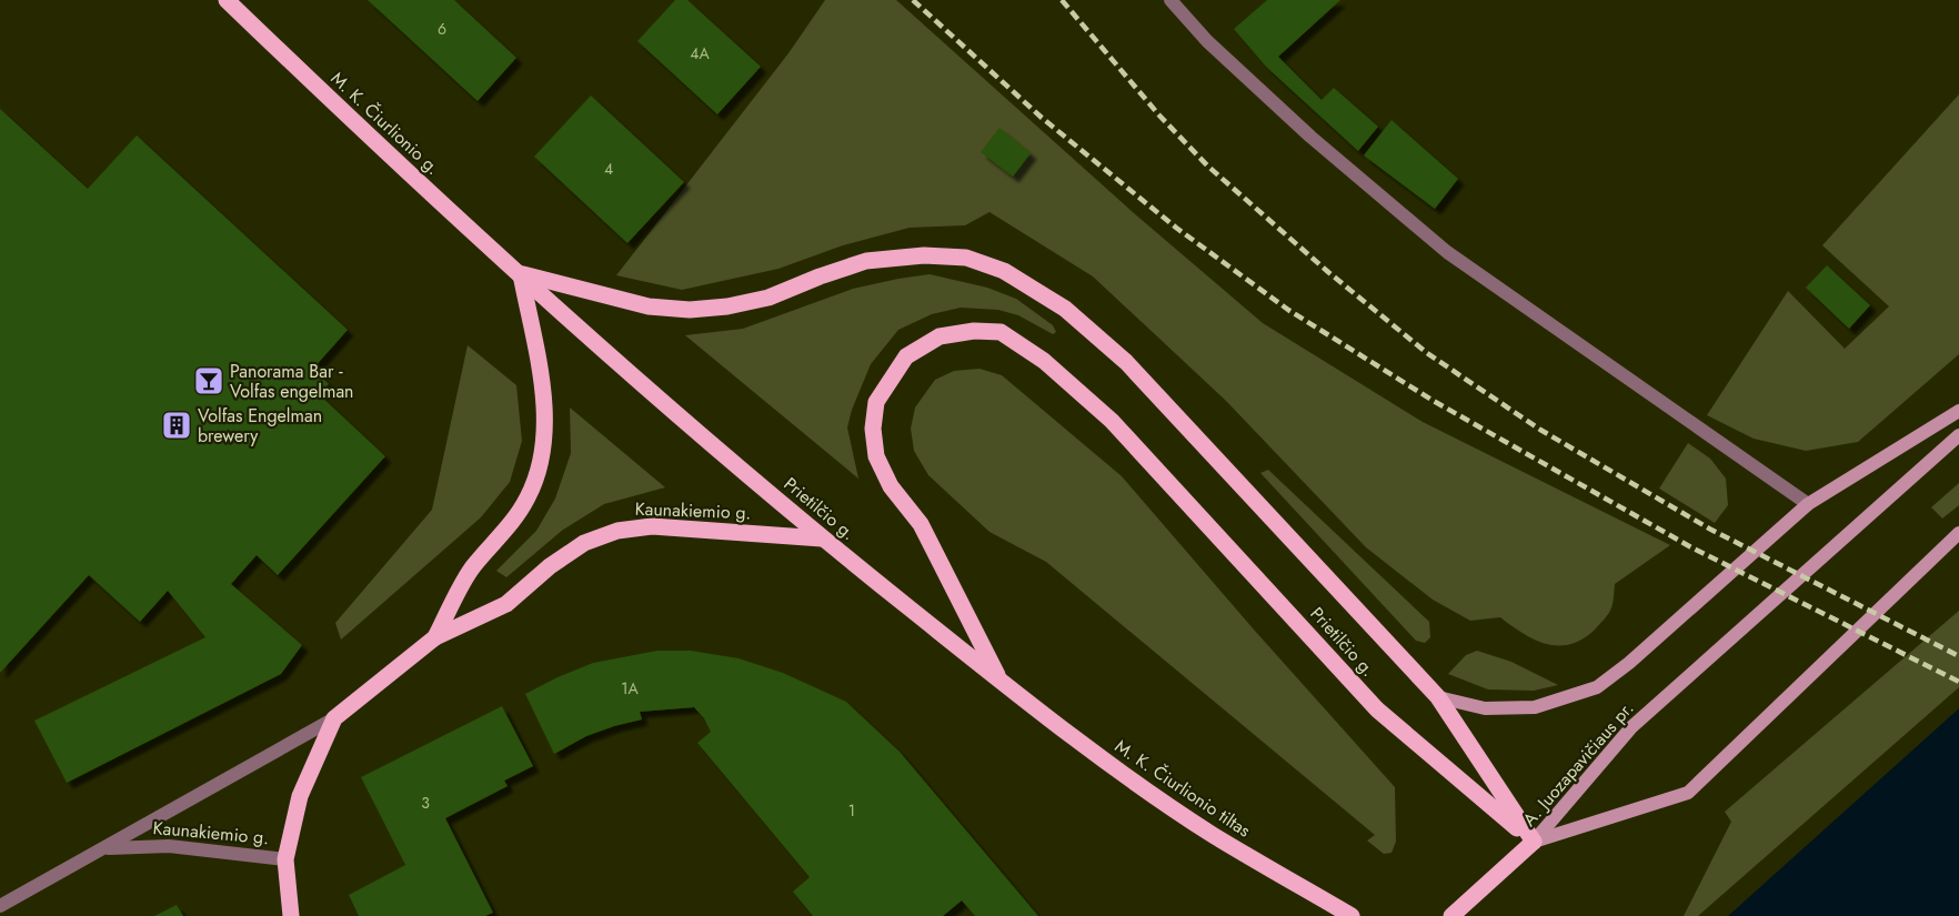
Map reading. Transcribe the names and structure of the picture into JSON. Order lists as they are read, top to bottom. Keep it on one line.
{"streets":{"main road":["M. K. Čiurlionio g.","Prietilčio g.","Kaunakiemio g.","A. Juozapavičiaus pr.","M. K. Čiurlionio tiltas"]},"crossings":[["M. K. Čiurlionio g.","Prietilčio g."],["M. K. Čiurlionio g.","Kaunakiemio g."],["Prietilčio g.","Kaunakiemio g."],["Prietilčio g.","A. Juozapavičiaus pr."],["Prietilčio g.","M. K. Čiurlionio tiltas"]],"places":{"bar":["Panorama Bar - Volfas engelman"],"building":["Volfas Engelman brewery"]},"house_numbers":["6","4A","4","1A","3","1"]}
